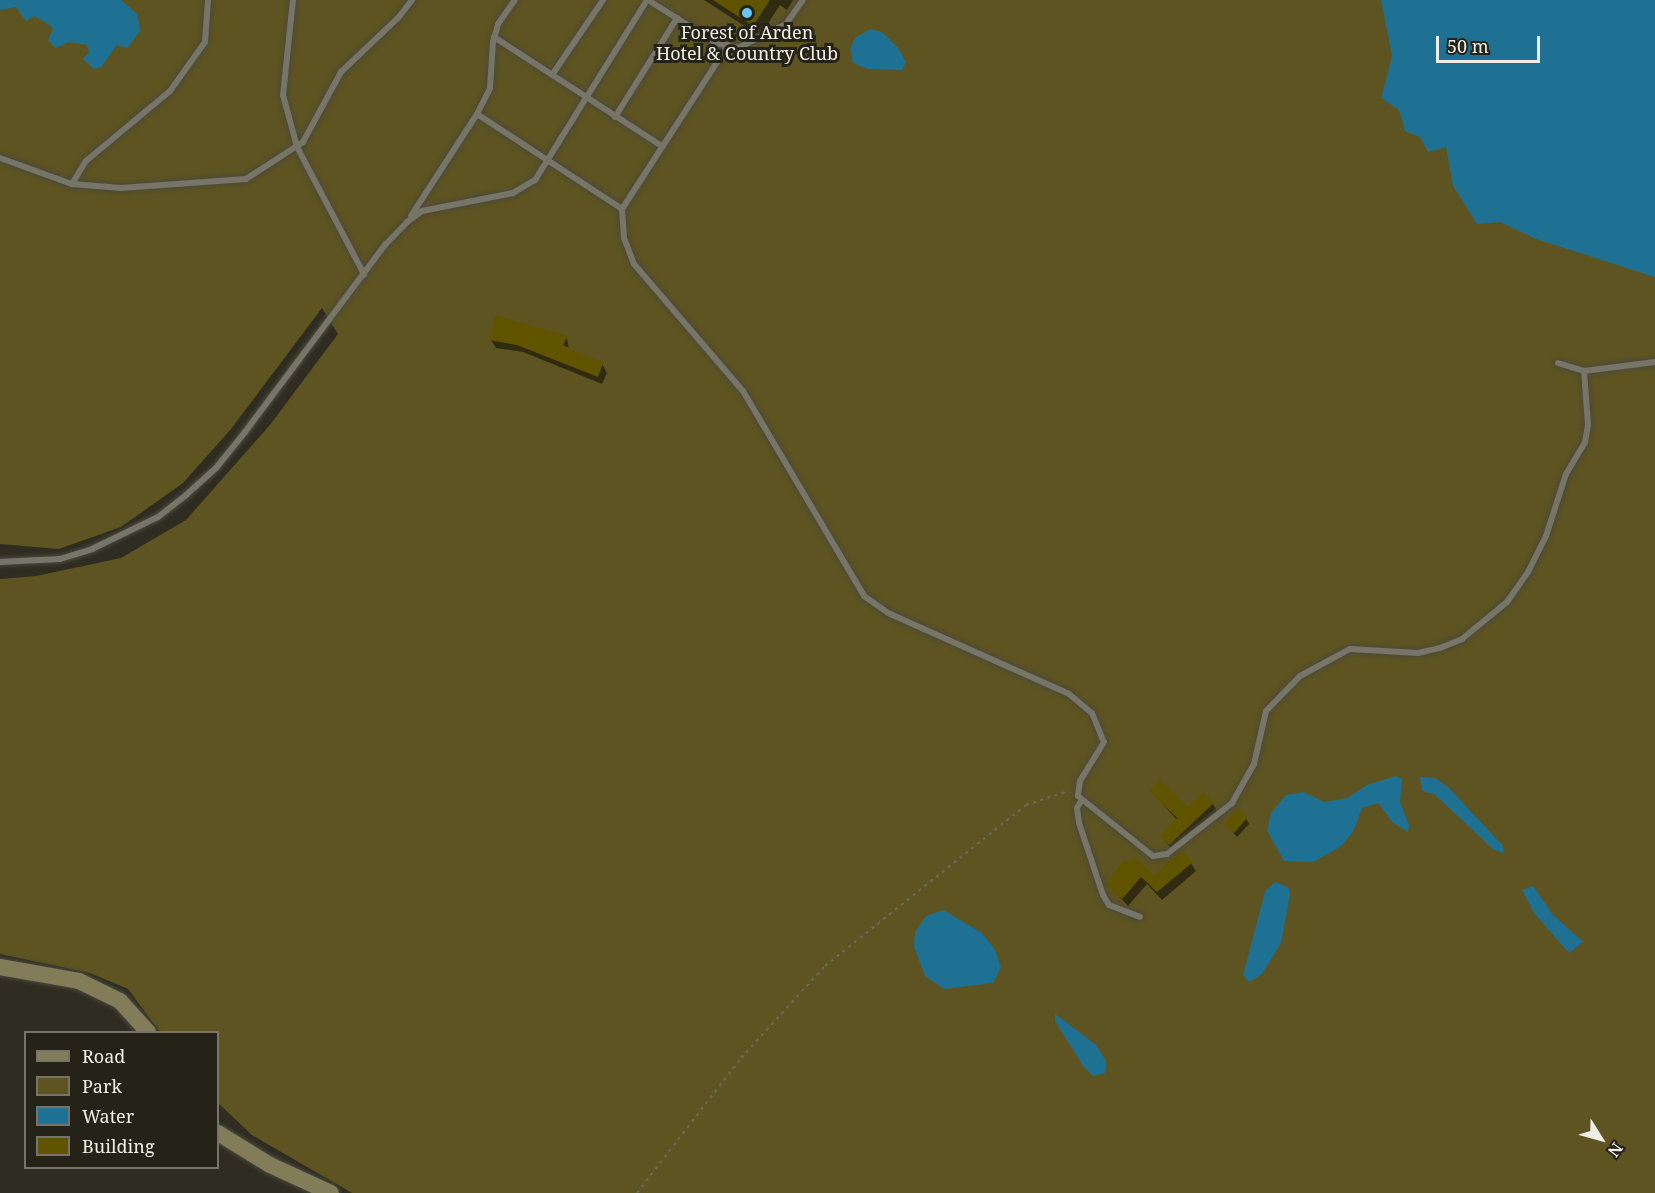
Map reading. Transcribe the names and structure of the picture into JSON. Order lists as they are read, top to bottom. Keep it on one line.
{"places":["Forest of Arden Hotel & Country Club"],"legend":["Road","Park","Water","Building"],"scale_bar":"50 m","north":"bottom right"}
